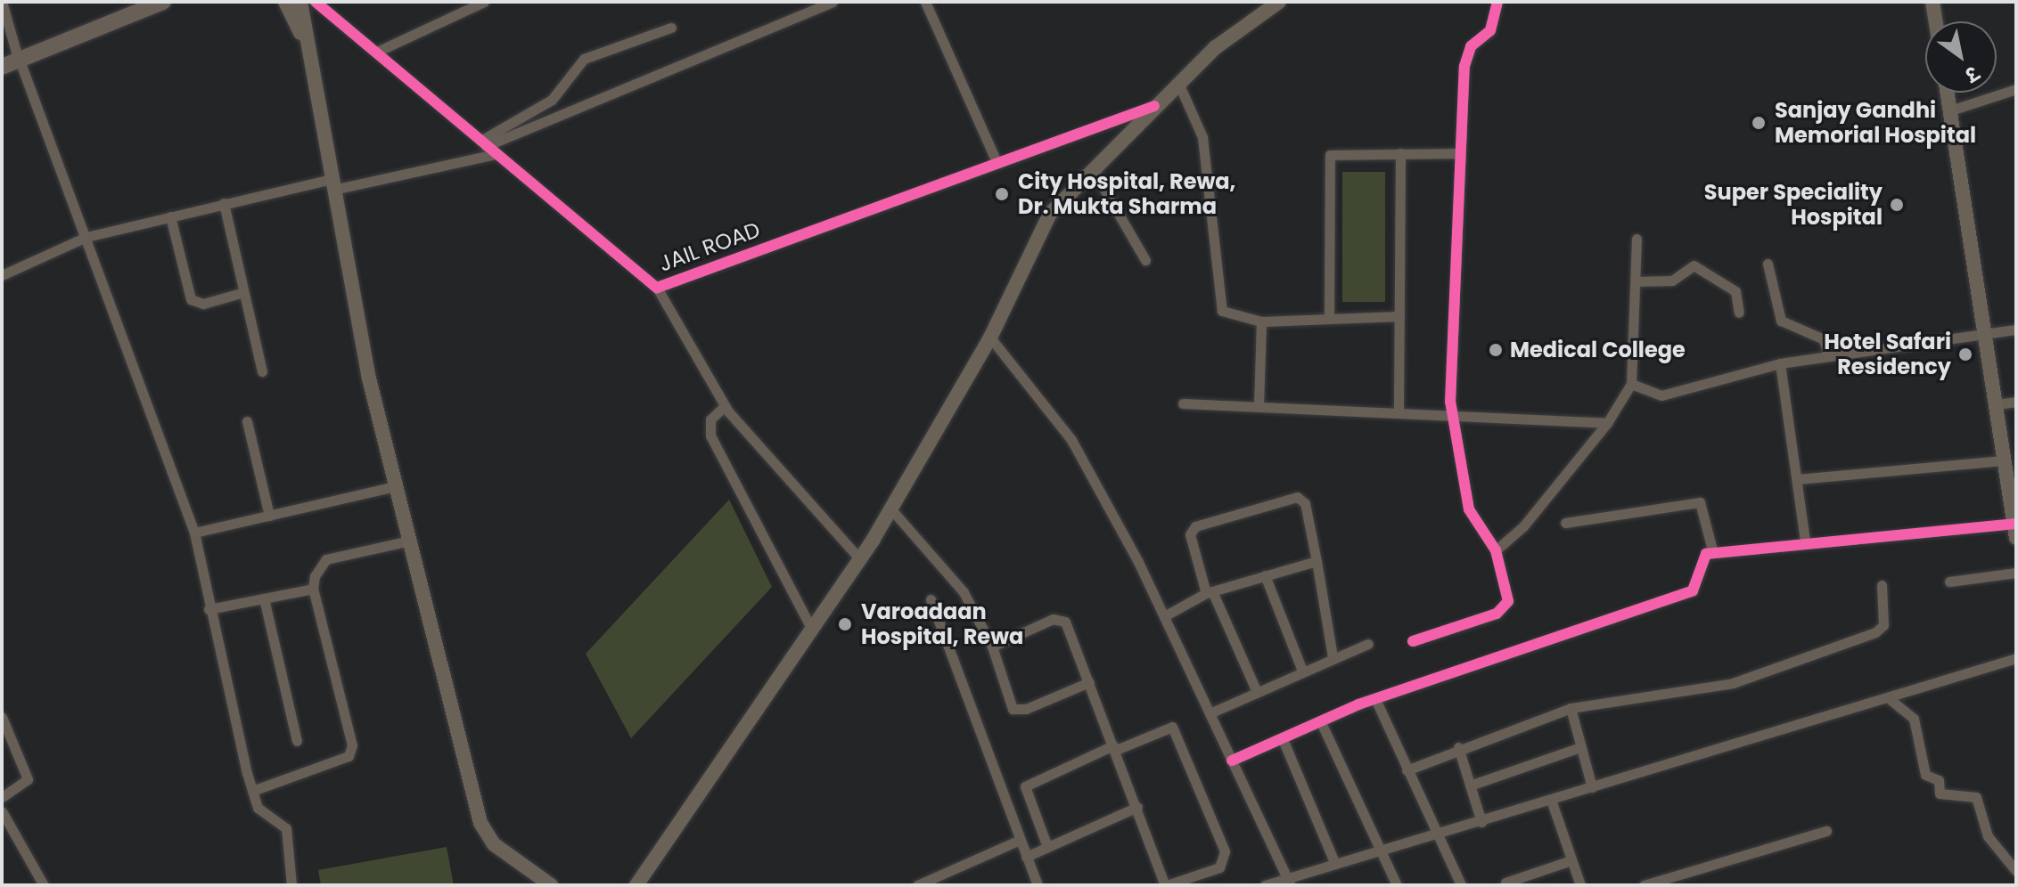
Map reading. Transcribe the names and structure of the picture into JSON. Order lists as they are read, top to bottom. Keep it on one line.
{"streets":{"street":["JAIL ROAD"]},"places":["Sanjay Gandhi Memorial Hospital","City Hospital, Rewa, Dr. Mukta Sharma","Super Speciality Hospital","Medical College","Hotel Safari Residency","Varoadaan Hospital, Rewa"],"north":"bottom right"}
